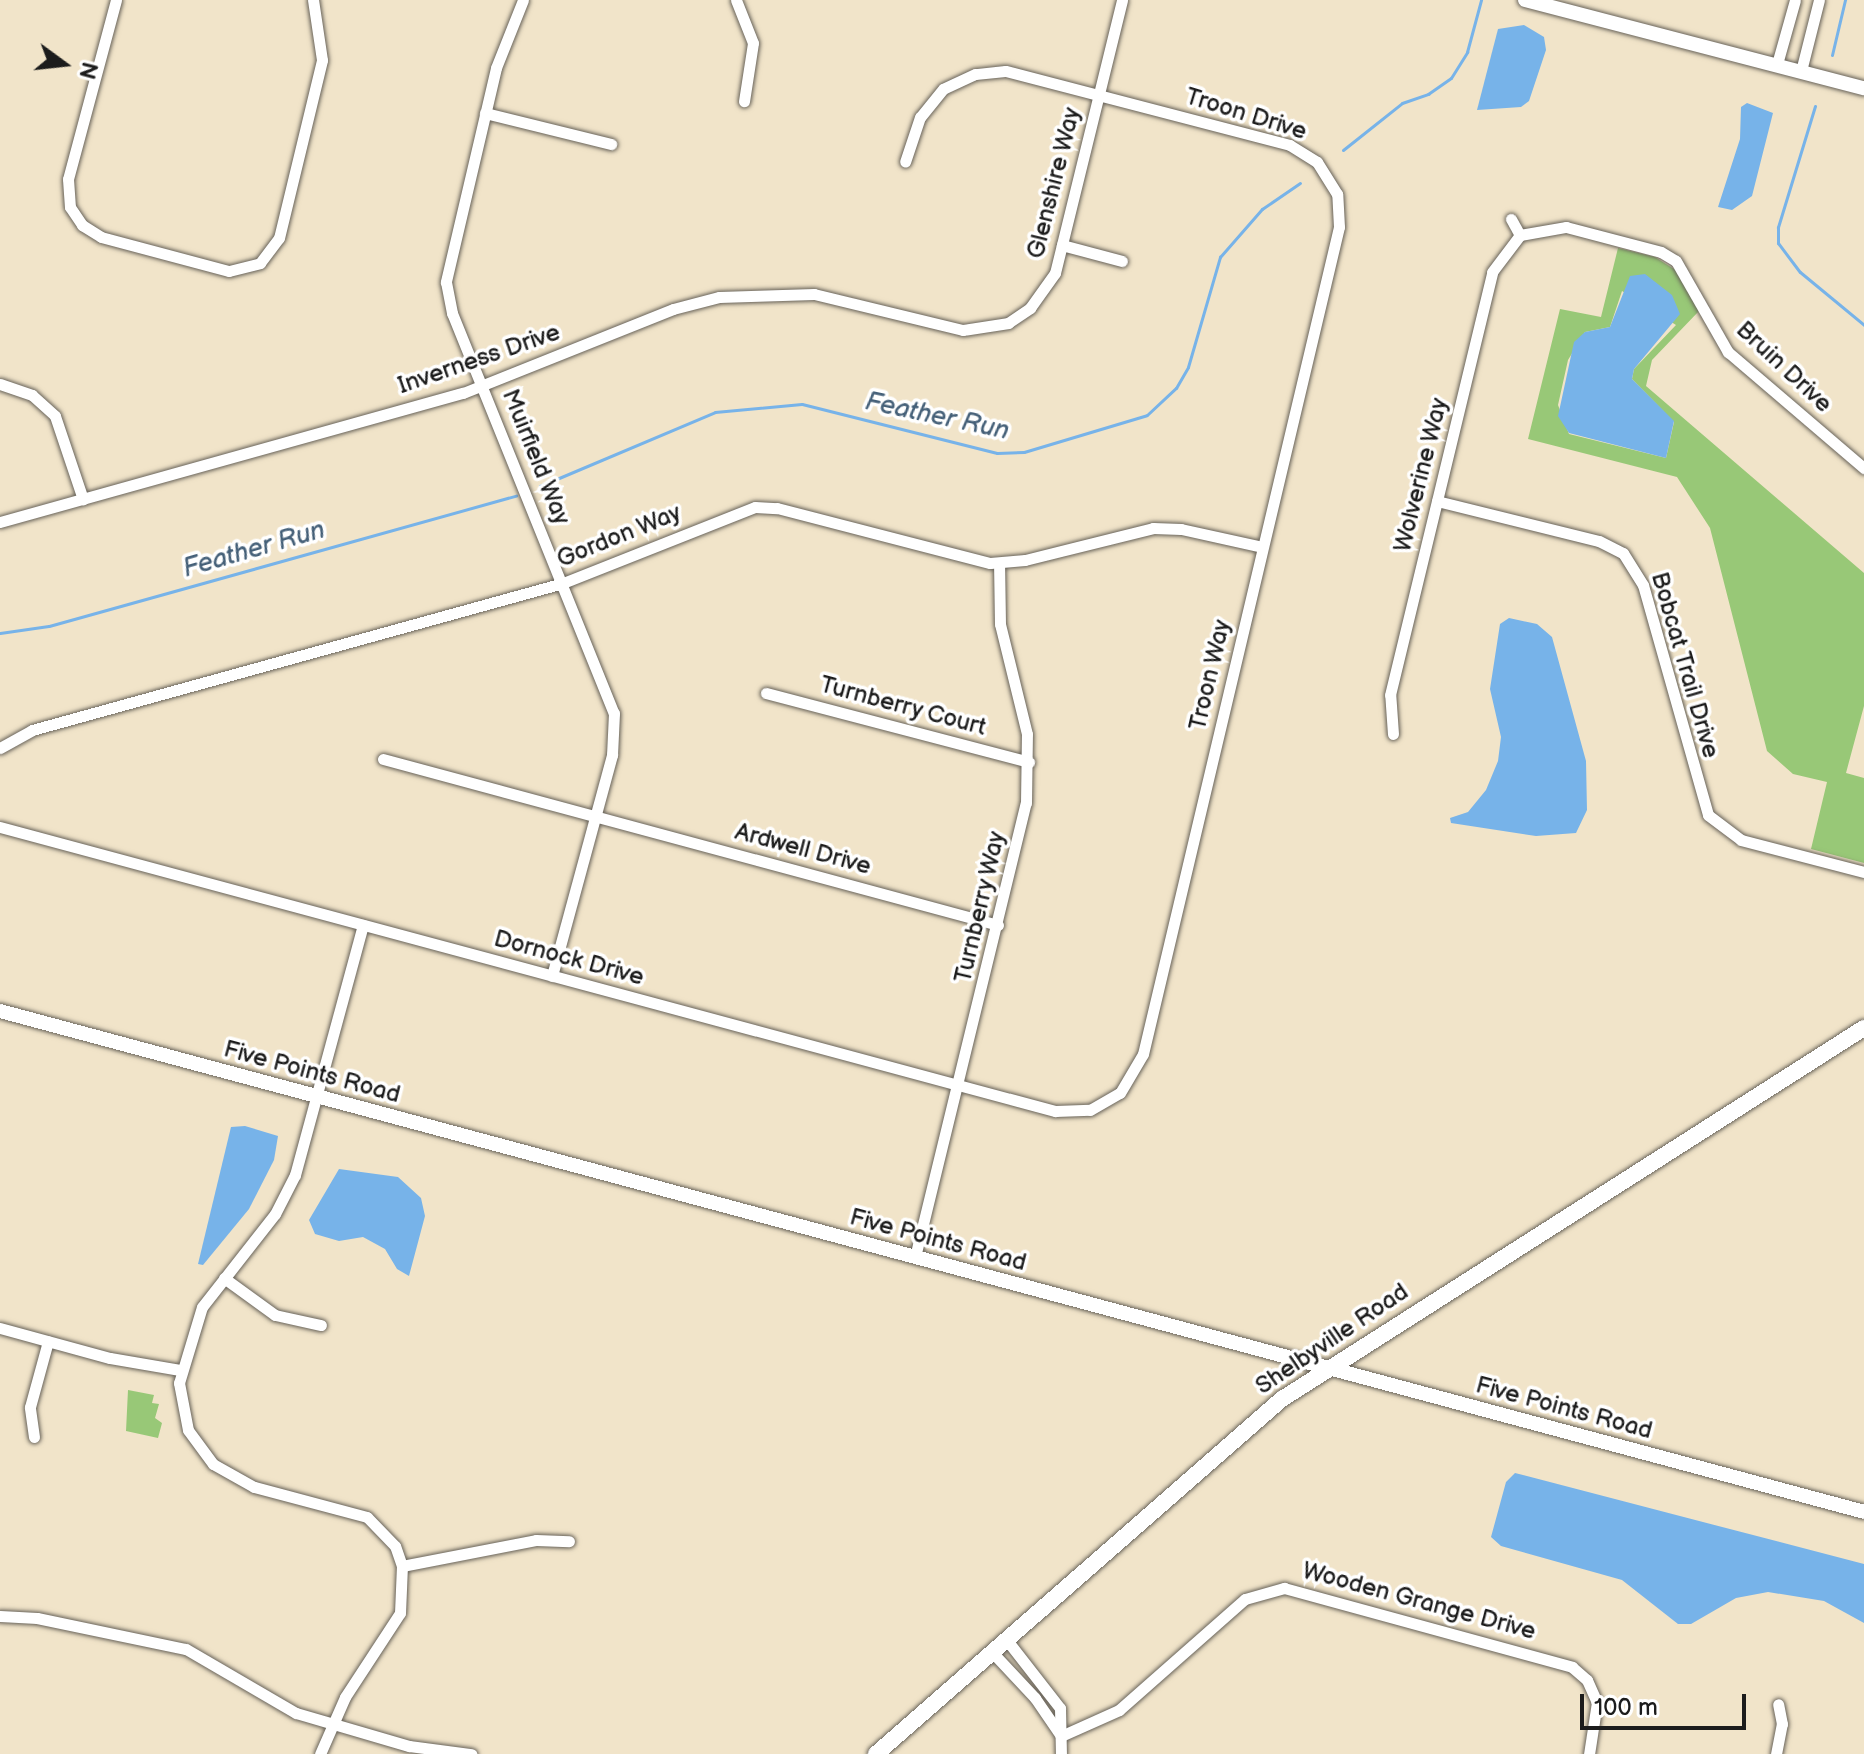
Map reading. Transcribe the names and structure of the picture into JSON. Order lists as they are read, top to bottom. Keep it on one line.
{"streets":{"main road":["Shelbyville Road"],"street":["Troon Drive","Glenshire Way","Inverness Drive","Bruin Drive","Muirfield Way","Wolverine Way","Gordon Way","Bobcat Trail Drive","Troon Way","Turnberry Court","Ardwell Drive","Turnberry Way","Dornock Drive","Five Points Road","Wooden Grange Drive"]},"crossings":[["Troon Drive","Glenshire Way"],["Troon Drive","Troon Way"],["Glenshire Way","Inverness Drive"],["Inverness Drive","Muirfield Way"],["Bruin Drive","Wolverine Way"],["Muirfield Way","Gordon Way"],["Muirfield Way","Ardwell Drive"],["Muirfield Way","Dornock Drive"],["Wolverine Way","Bobcat Trail Drive"],["Gordon Way","Troon Way"],["Gordon Way","Turnberry Way"],["Troon Way","Dornock Drive"],["Turnberry Court","Turnberry Way"],["Ardwell Drive","Turnberry Way"],["Turnberry Way","Dornock Drive"],["Turnberry Way","Five Points Road"],["Five Points Road","Shelbyville Road"]],"water":["Feather Run"],"scale_bar":"100 m","north":"right"}
